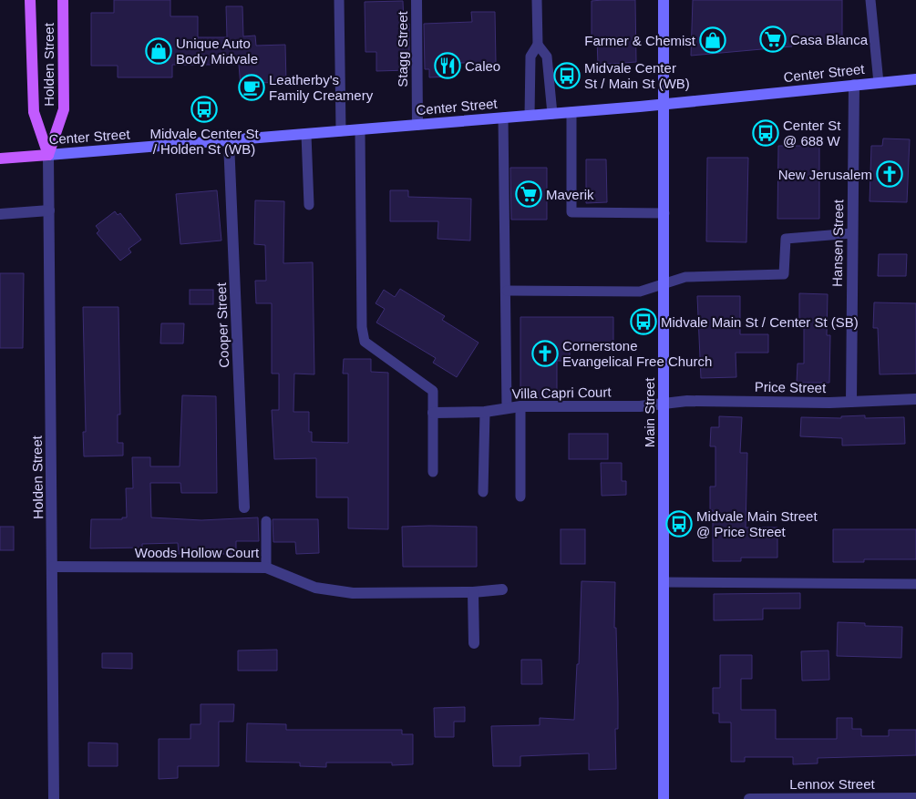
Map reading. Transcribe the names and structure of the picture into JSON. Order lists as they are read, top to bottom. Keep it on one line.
{"streets":{"main road":["Holden Street","Center Street","Main Street"],"street":["Stagg Street","Hansen Street","Cooper Street","Price Street","Villa Capri Court","Woods Hollow Court","Lennox Street"]},"crossings":[["Stagg Street","Center Street"],["Holden Street","Center Street"],["Holden Street","Woods Hollow Court"],["Center Street","Hansen Street"],["Center Street","Cooper Street"],["Center Street","Main Street"],["Hansen Street","Price Street"],["Price Street","Villa Capri Court"],["Price Street","Main Street"],["Villa Capri Court","Main Street"]],"places":{"supermarket":["Casa Blanca","Maverik"],"shop":["Farmer & Chemist","Unique Auto Body Midvale"],"restaurant":["Caleo"],"bus stop":["Midvale Center St / Main St (WB)","Midvale Center St / Holden St (WB)","Center St @ 688 W","Midvale Main St / Center St (SB)","Midvale Main Street @ Price Street"],"cafe":["Leatherby's Family Creamery"],"church":["New Jerusalem","Cornerstone Evangelical Free Church"]}}
